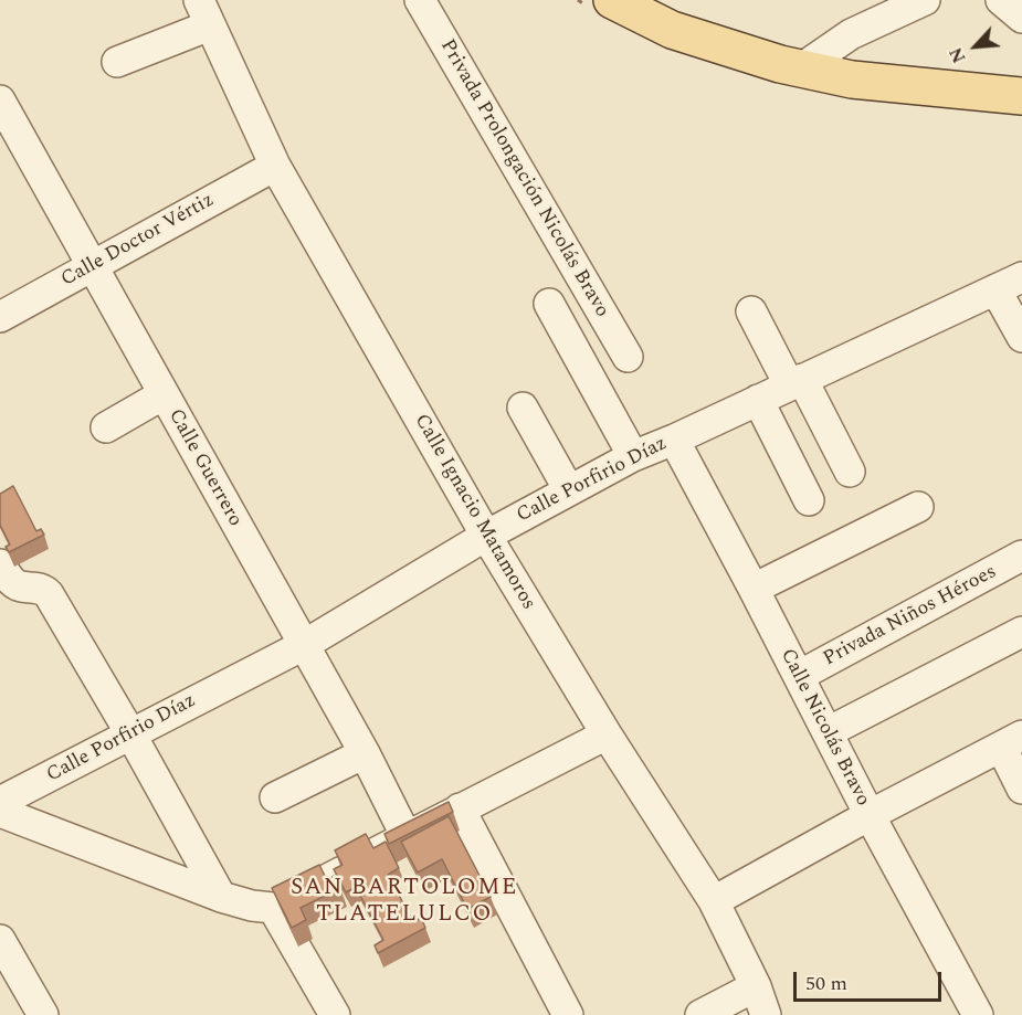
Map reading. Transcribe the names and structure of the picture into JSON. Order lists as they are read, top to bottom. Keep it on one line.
{"streets":{"street":["Privada Prolongación Nicolás Bravo","Calle Doctor Vértiz","Calle Guerrero","Calle Porfirio Díaz","Calle Ignacio Matamoros","Privada Niños Héroes","Calle Nicolás Bravo"]},"crossings":[["Calle Doctor Vértiz","Calle Guerrero"],["Calle Doctor Vértiz","Calle Ignacio Matamoros"],["Calle Guerrero","Calle Porfirio Díaz"],["Calle Porfirio Díaz","Calle Ignacio Matamoros"],["Calle Porfirio Díaz","Calle Nicolás Bravo"],["Privada Niños Héroes","Calle Nicolás Bravo"]],"districts":["SAN BARTOLOME TLATELULCO"],"scale_bar":"50 m","north":"bottom left"}
